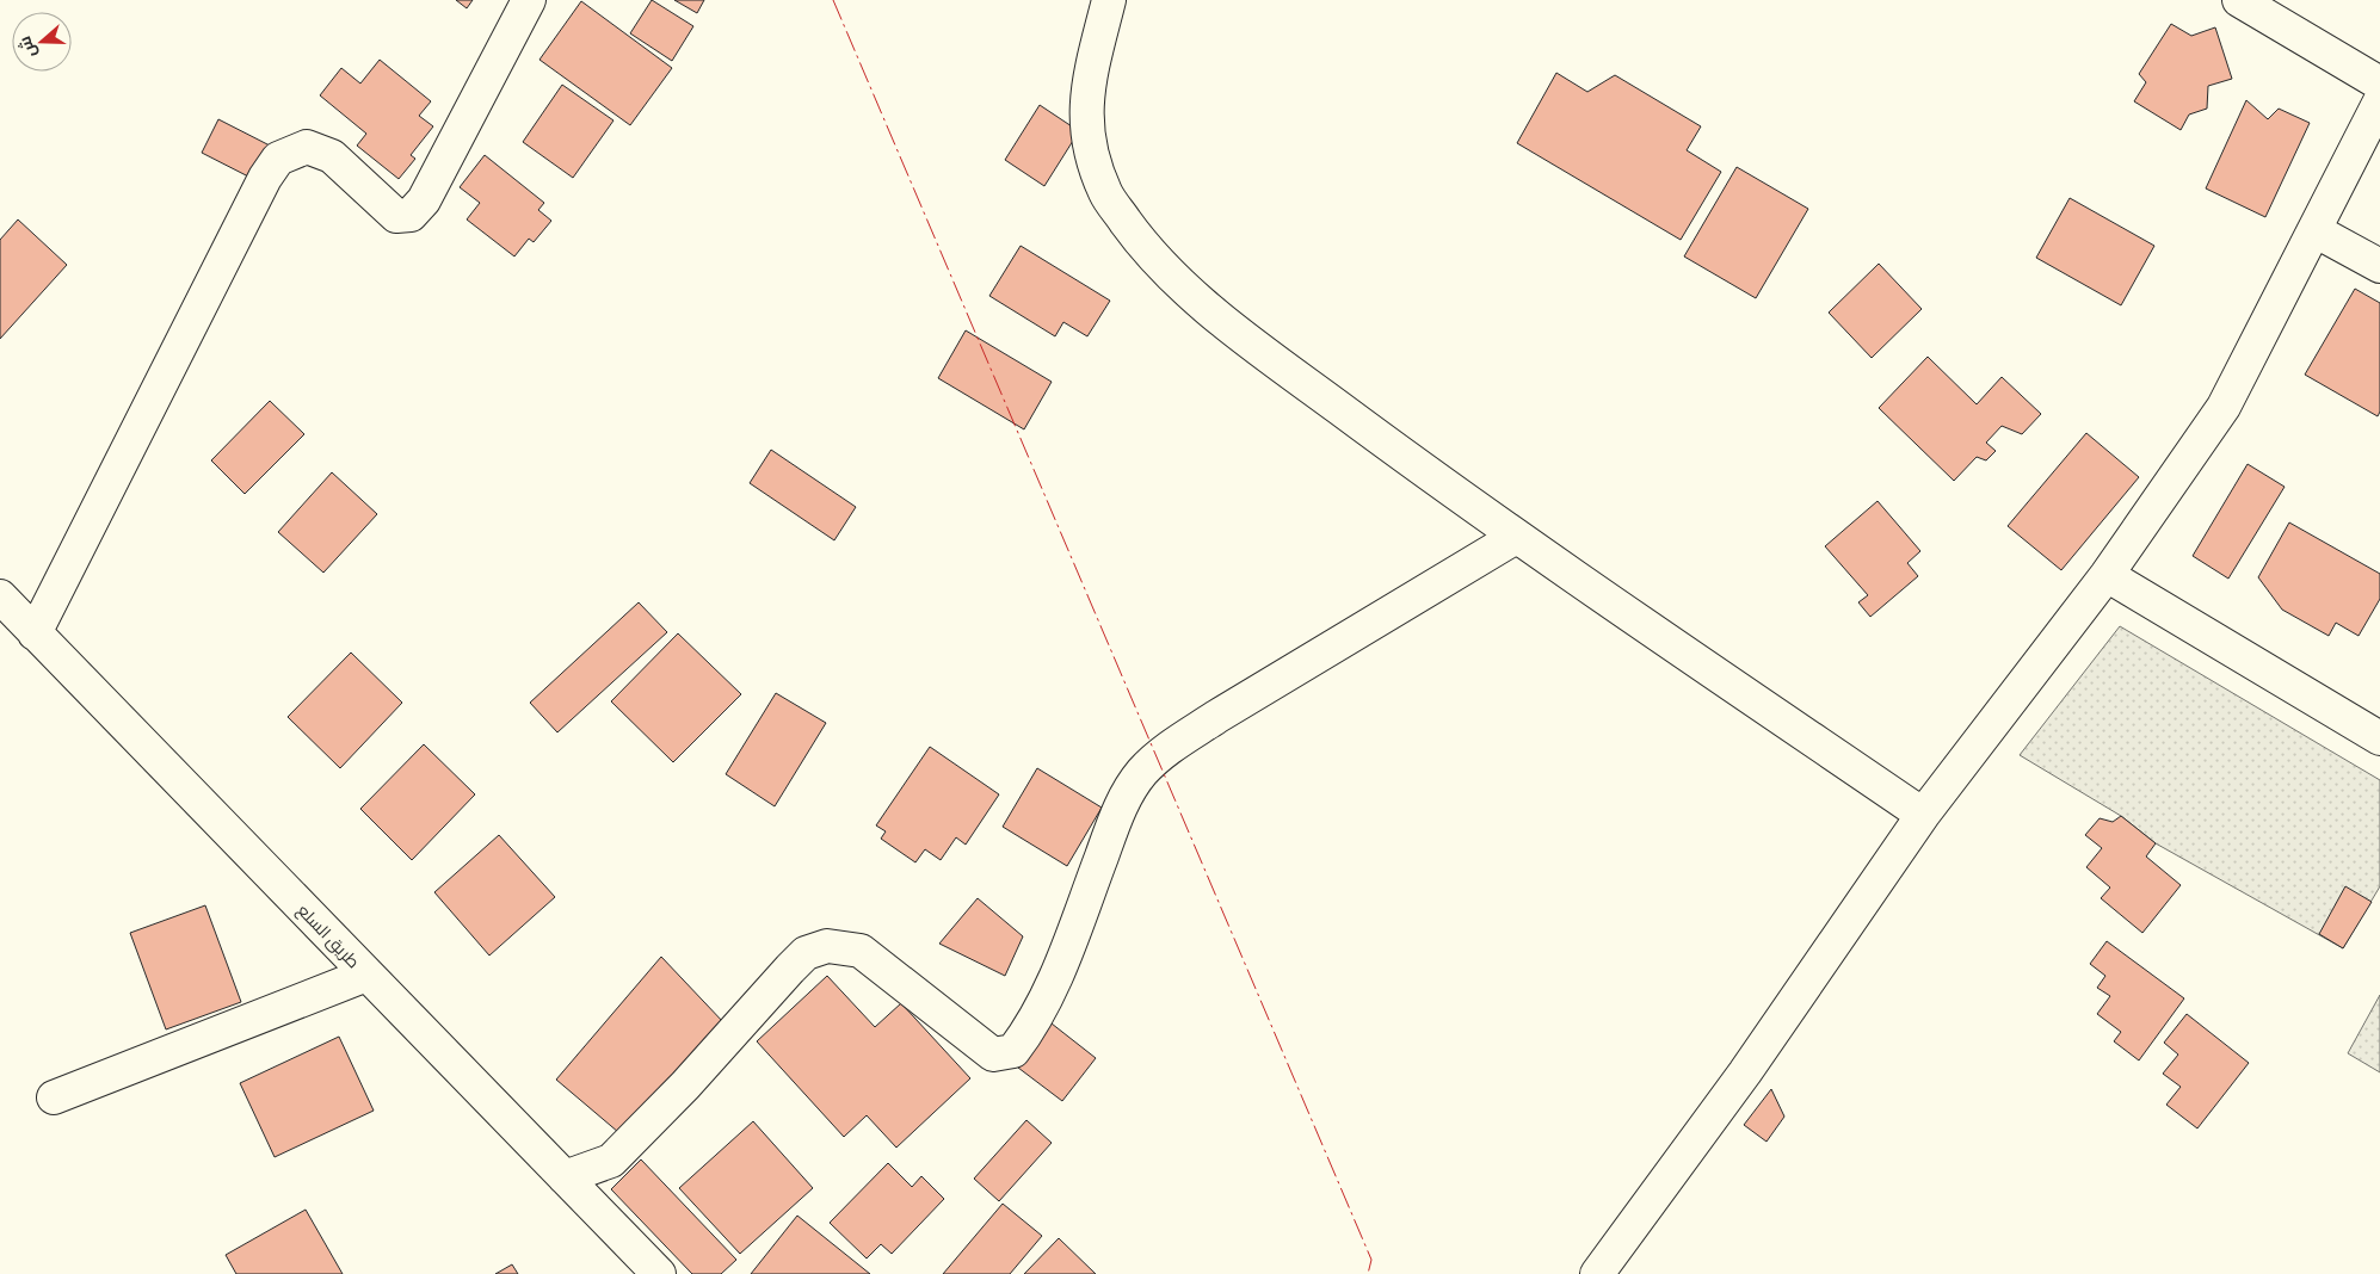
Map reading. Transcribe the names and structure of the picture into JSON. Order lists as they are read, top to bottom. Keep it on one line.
{"streets":{"street":["طريق السلع"]},"north":"left"}
